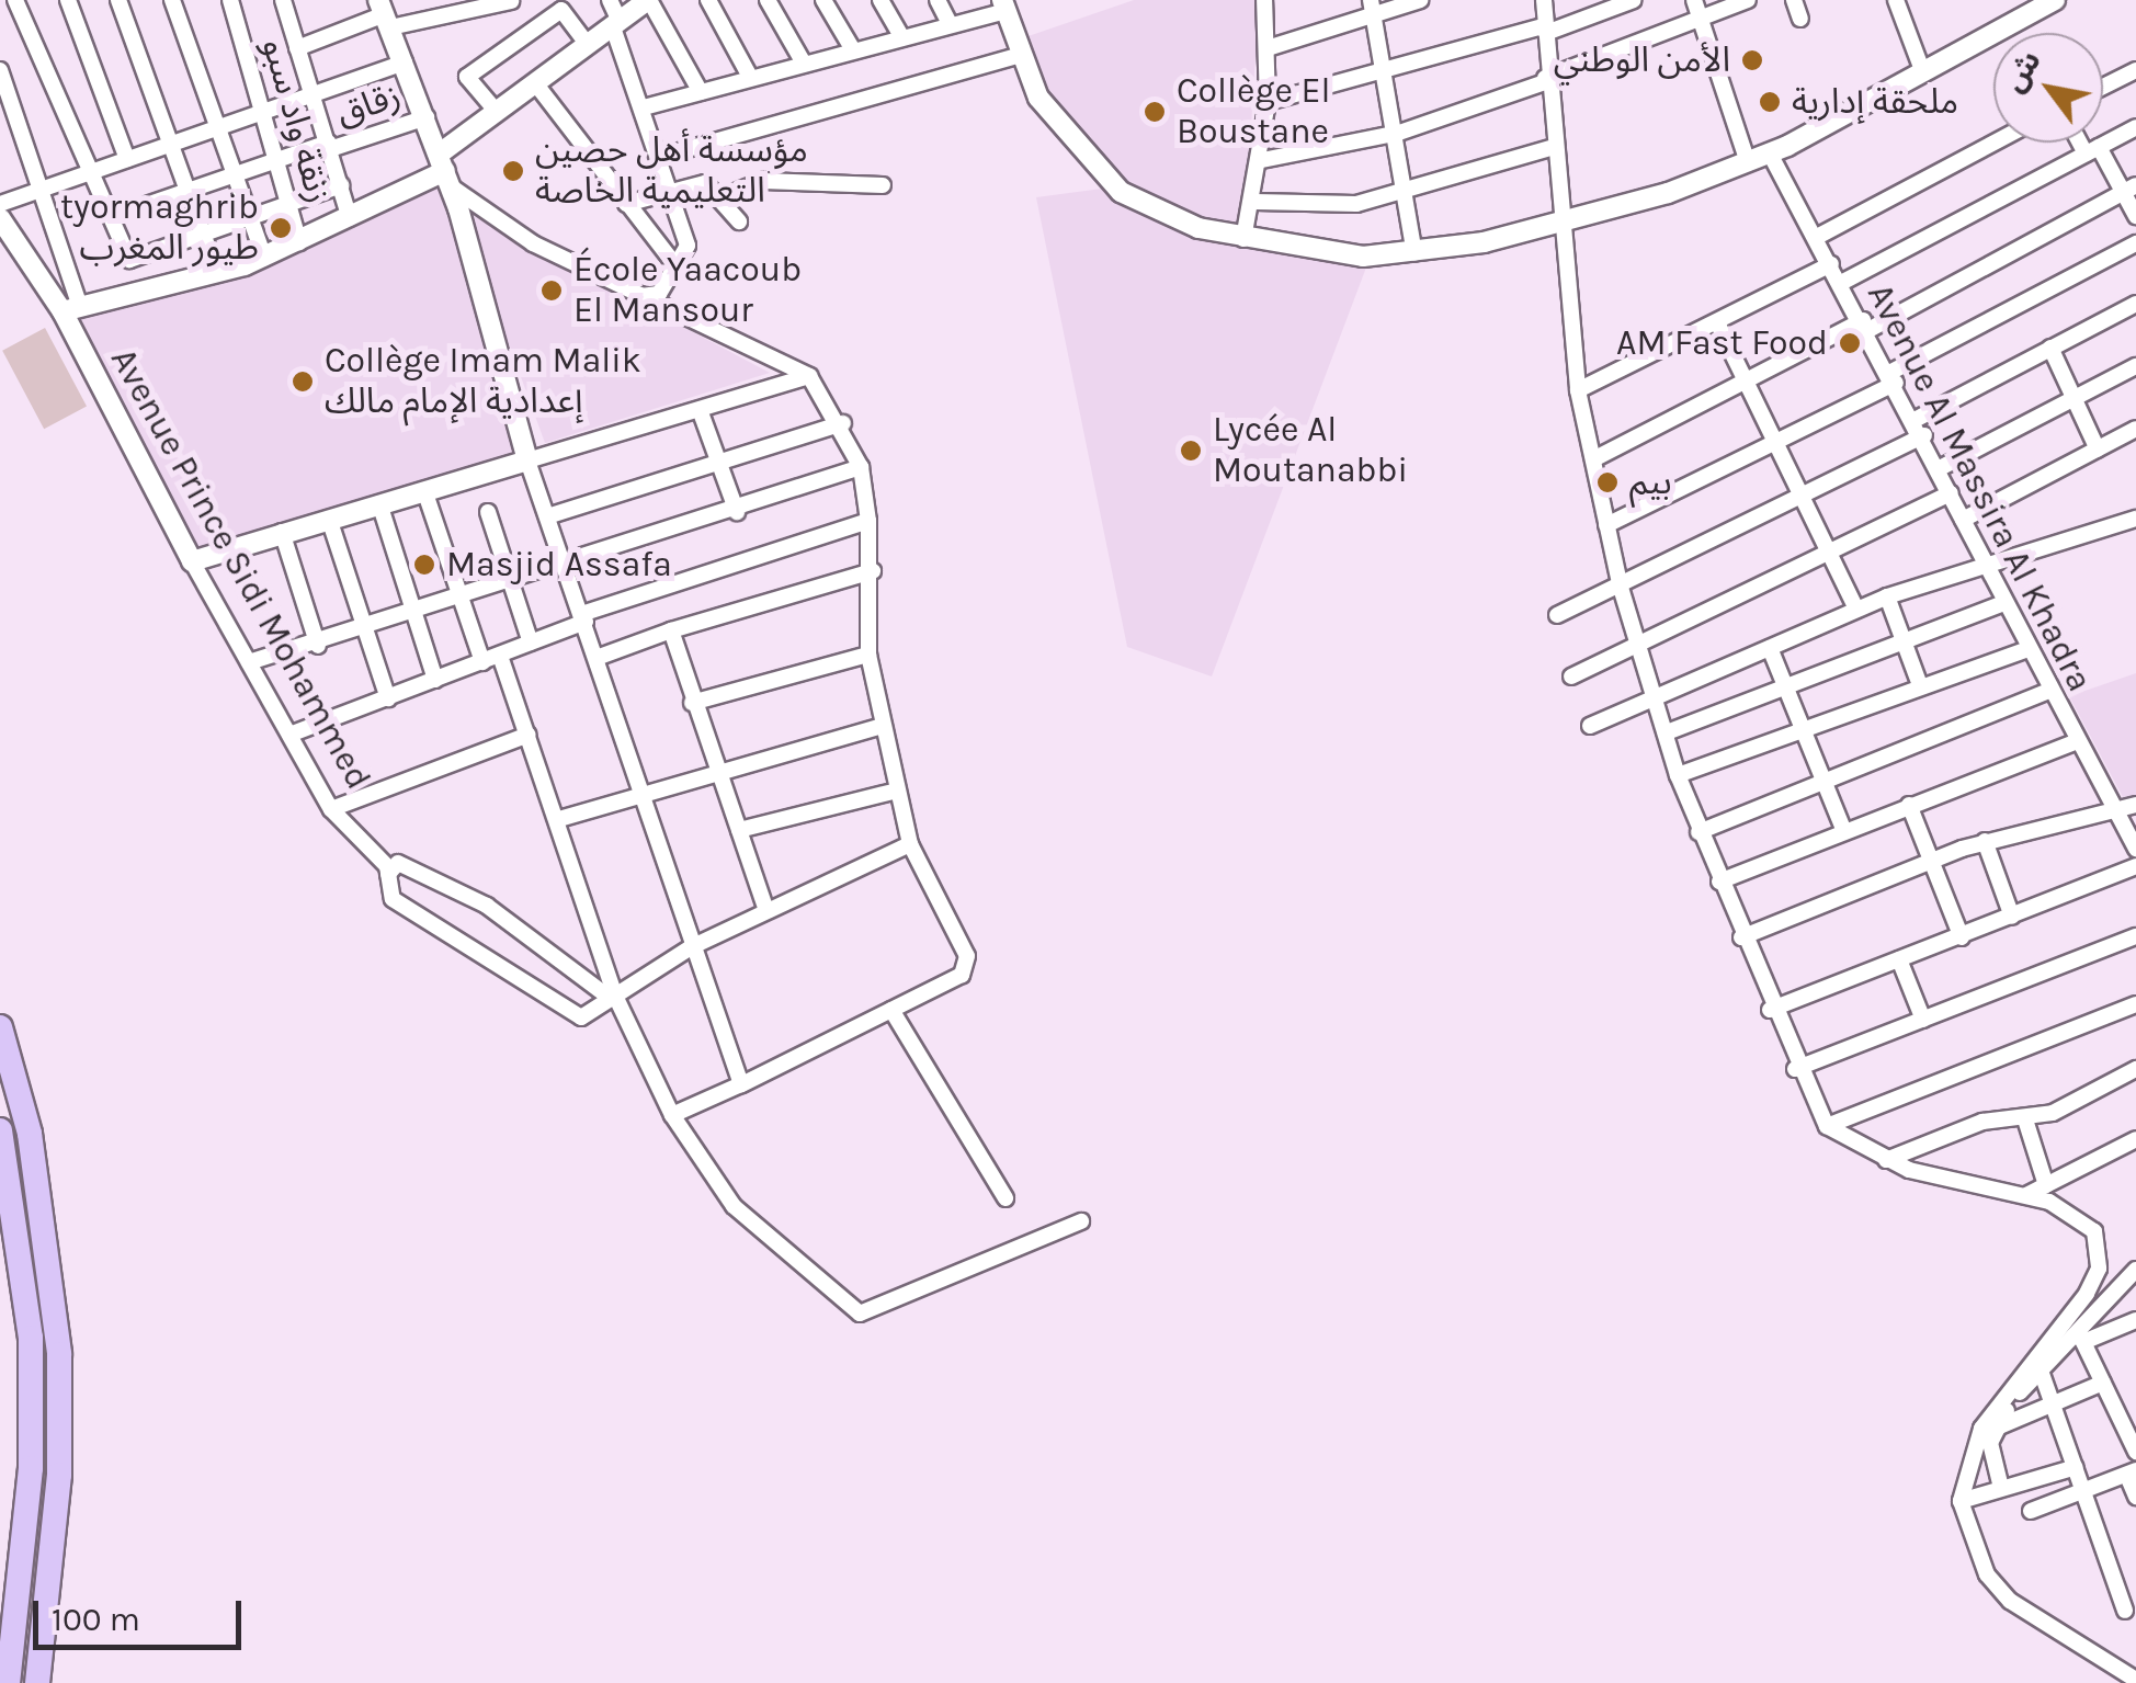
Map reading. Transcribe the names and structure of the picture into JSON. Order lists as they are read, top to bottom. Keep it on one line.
{"streets":{"street":["زقاق","زنقة واد سبو","Avenue Al Massira Al Khadra","Avenue Prince Sidi Mohammed"]},"crossings":[["زقاق","زنقة واد سبو"]],"places":["الأمن الوطني","ملحقة إدارية","Collège El Boustane","مؤسسة أهل حصين التعليمية الخاصة","tyormaghrib طيور المغرب","École Yaacoub El Mansour","AM Fast Food","Collège Imam Malik إعدادية الإمام مالك","Lycée Al Moutanabbi","بيم","Masjid Assafa"],"scale_bar":"100 m","north":"top left"}
